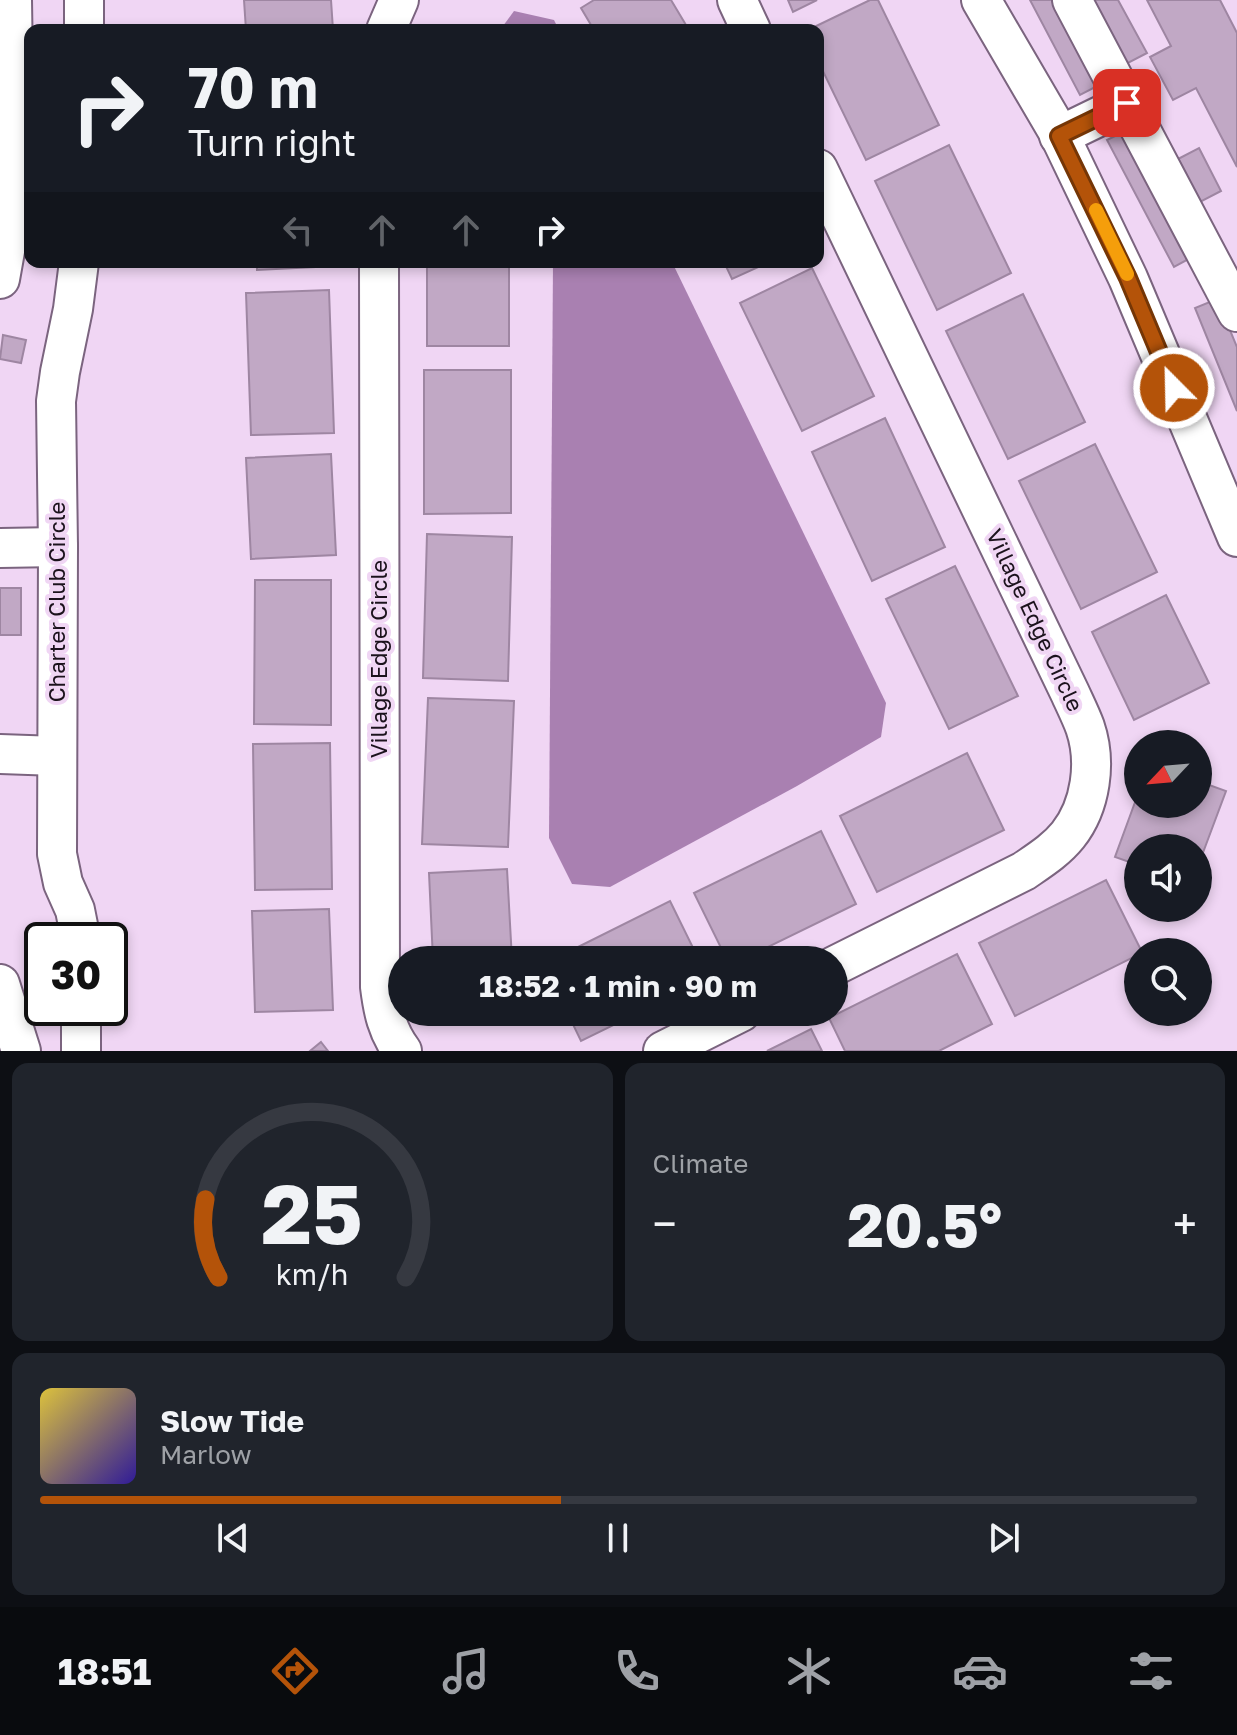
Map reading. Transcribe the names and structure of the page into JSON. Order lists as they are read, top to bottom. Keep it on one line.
{"streets":{"street":["Charter Club Circle","Village Edge Circle"]},"north":"bottom left","page":{"turn":["70 m","Turn right"],"limit":"30","trip":"18:52 · 1 min · 90 m","tile":"Climate","heat":["−","20.5°","+"],"song":["Slow Tide","Marlow"],"tabs":"18:51","gauge":["25","km/h"]}}
